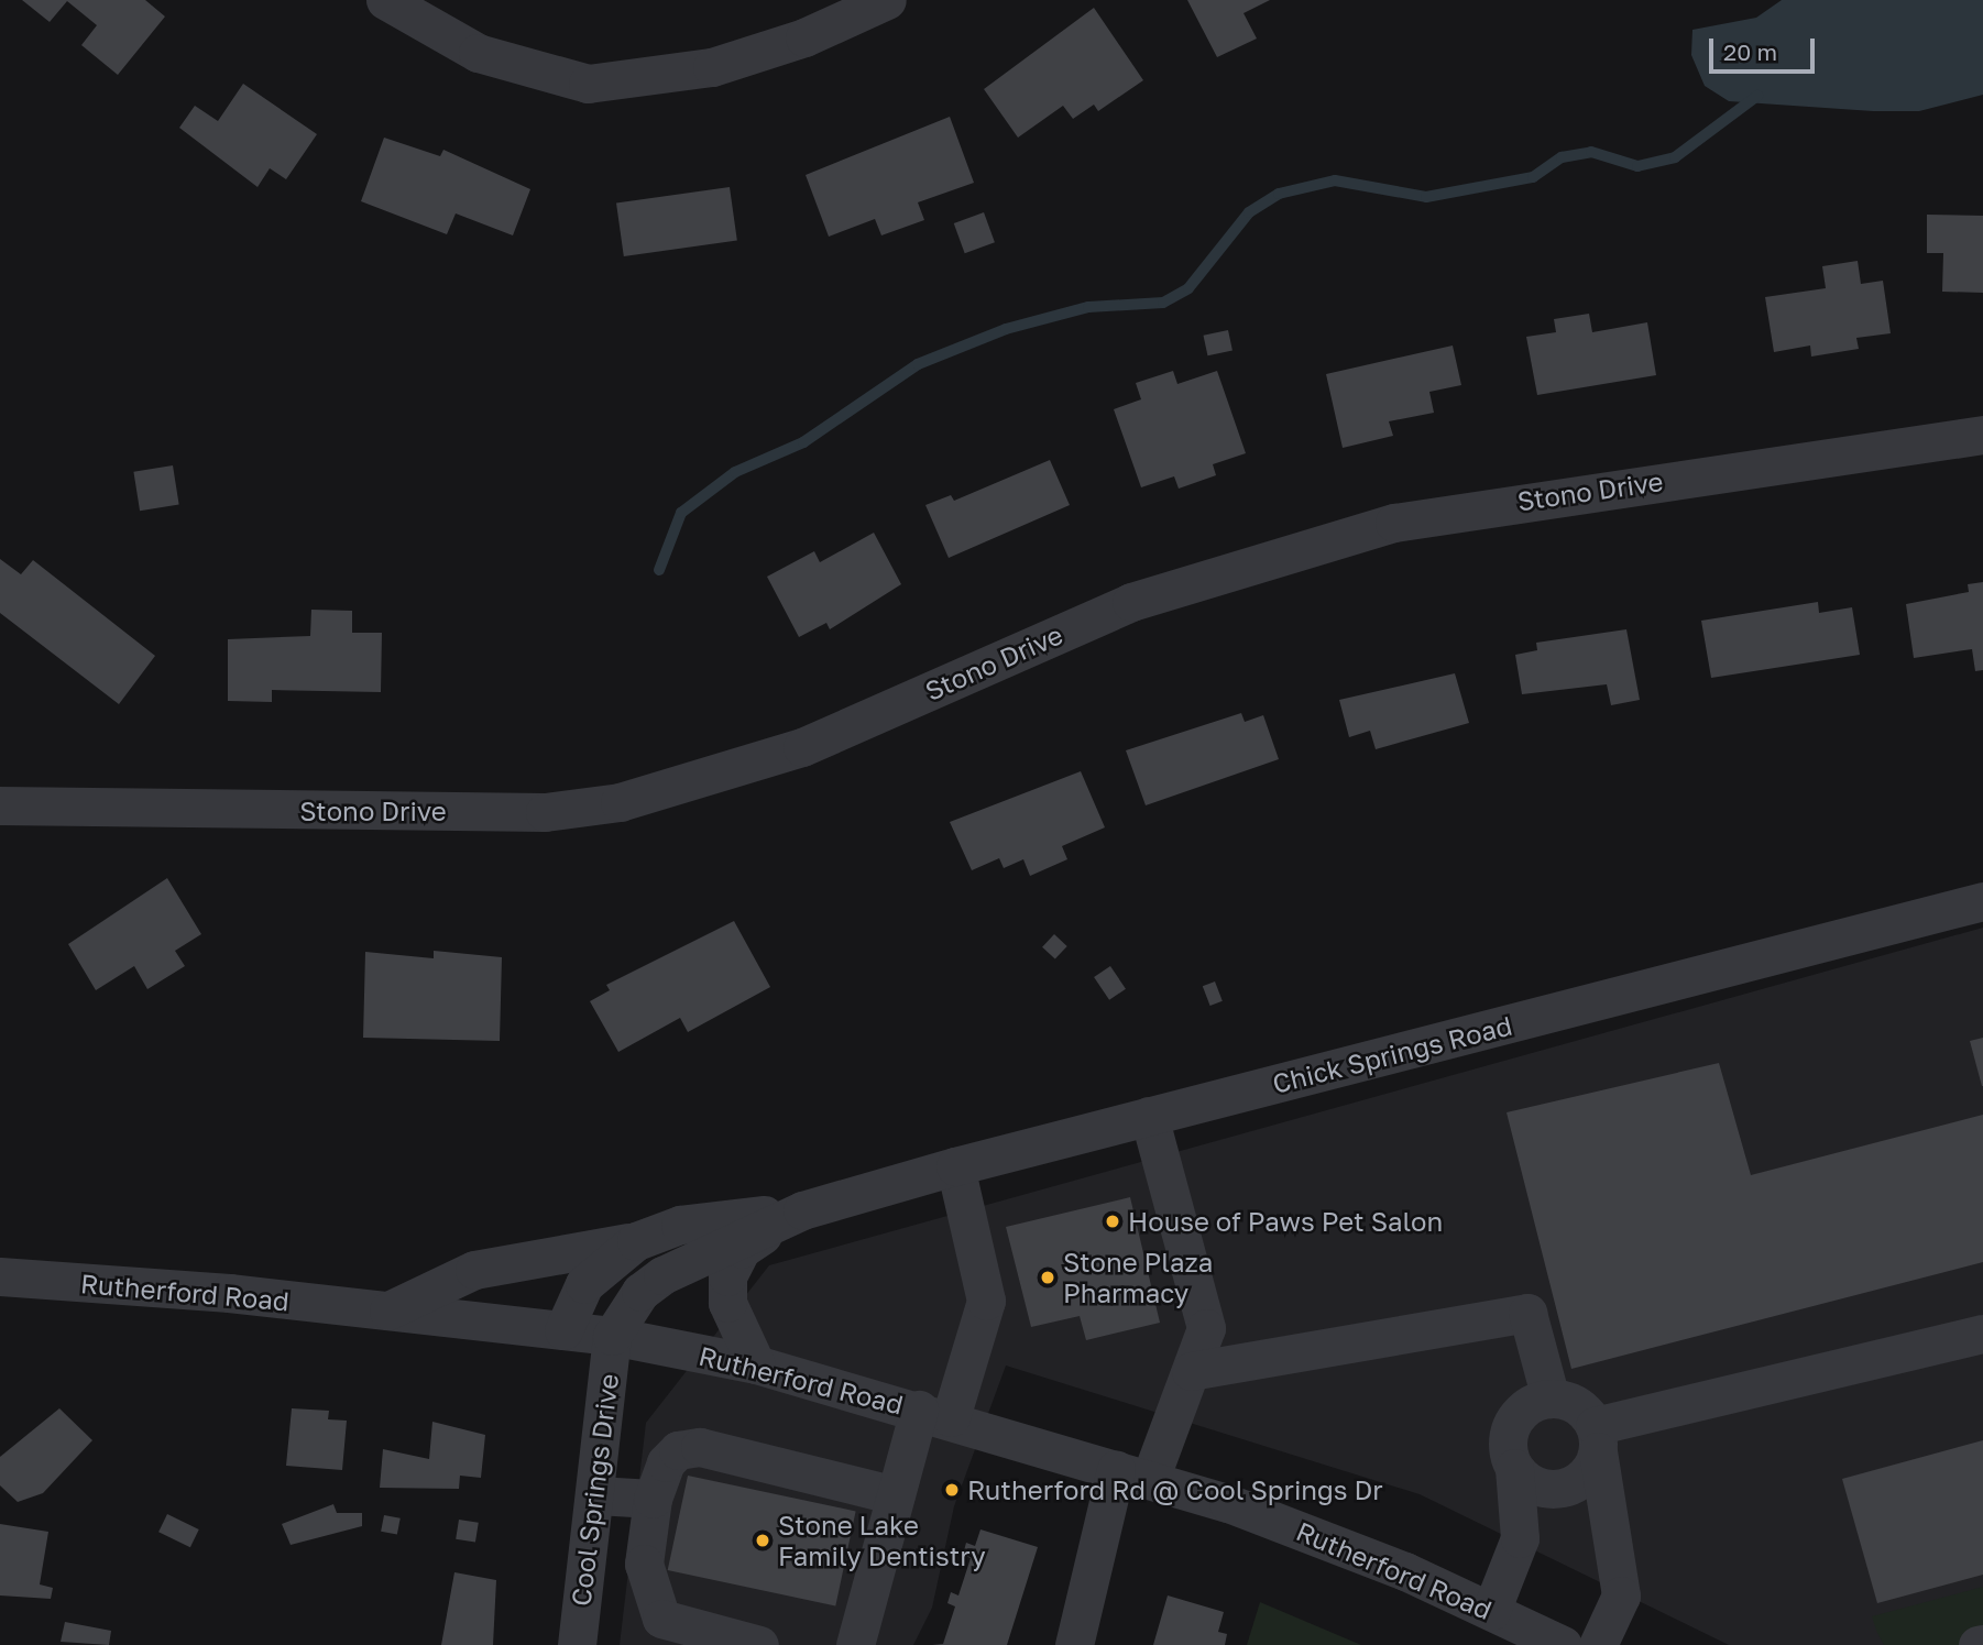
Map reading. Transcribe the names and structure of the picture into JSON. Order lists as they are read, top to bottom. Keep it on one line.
{"streets":{"street":["Stono Drive","Chick Springs Road","Rutherford Road","Cool Springs Drive"]},"crossings":[["Chick Springs Road","Rutherford Road"],["Chick Springs Road","Cool Springs Drive"],["Rutherford Road","Cool Springs Drive"]],"places":["House of Paws Pet Salon","Stone Plaza Pharmacy","Rutherford Rd @ Cool Springs Dr","Stone Lake Family Dentistry"],"scale_bar":"20 m"}
